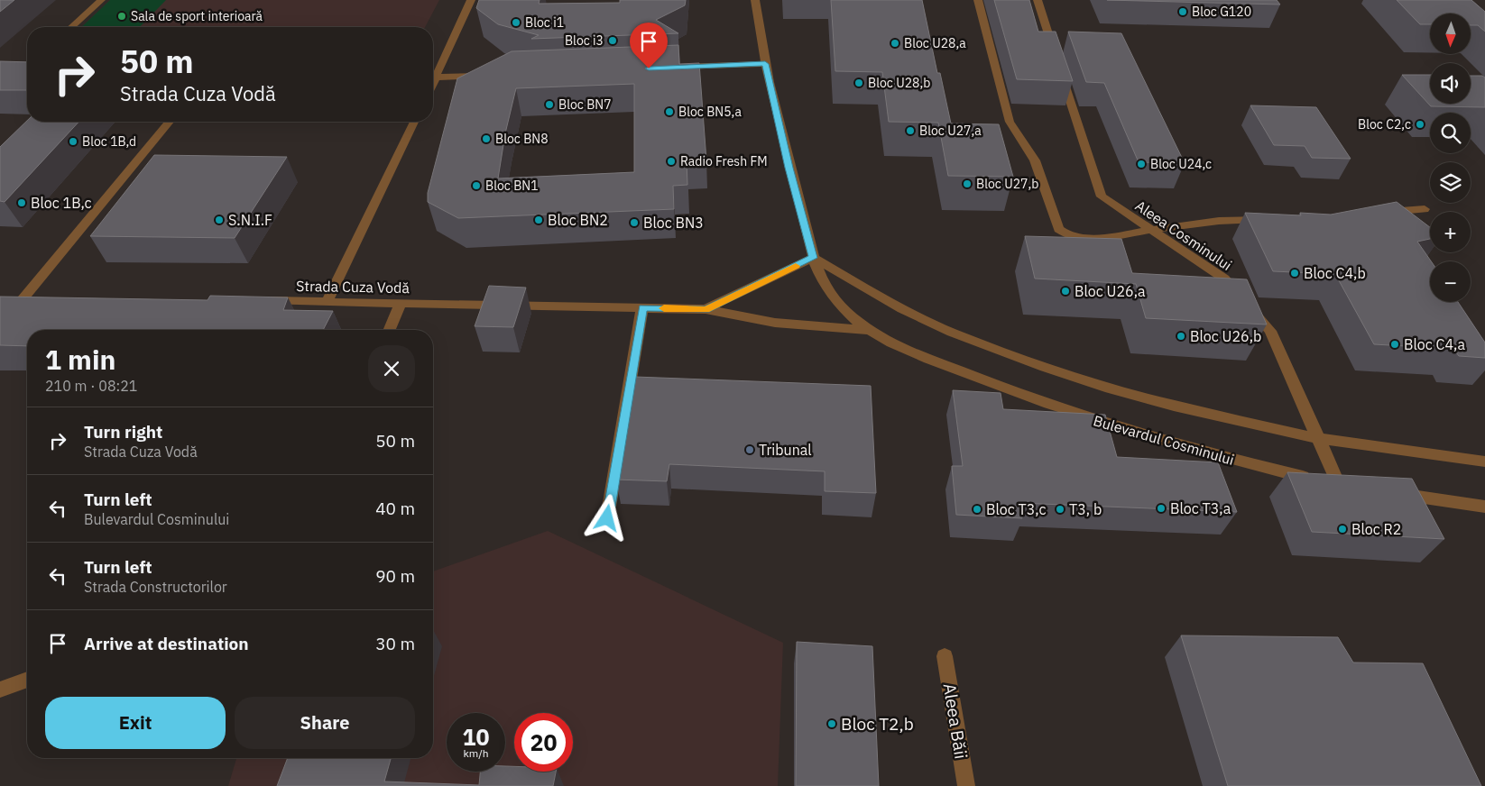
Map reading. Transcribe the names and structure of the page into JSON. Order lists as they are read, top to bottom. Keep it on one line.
{"streets":{"street":["Aleea Cosminului","Strada Cuza Vodă","Bulevardul Cosminului","Aleea Băii"]},"crossings":[["Aleea Cosminului","Bulevardul Cosminului"],["Strada Cuza Vodă","Bulevardul Cosminului"]],"places":["Bloc G120","Sala de sport interioară","Bloc i1","Bloc i3","Bloc U28,a","Bloc U28,b","Bloc BN7","Bloc BN5,a","Bloc C2,c","Bloc U27,a","Bloc BN8","Bloc 1B,d","Radio Fresh FM","Bloc U24,c","Bloc U27,b","Bloc BN1","Bloc 1B,c","S.N.I.F","Bloc BN2","Bloc BN3","Bloc C4,b","Bloc U26,a","Bloc U26,b","Bloc C4,a","Tribunal","Bloc T3,a","Bloc T3,c","T3, b","Bloc R2","Bloc T2,b"],"north":"bottom","page":{"map_buttons":["+","−"],"turn":["50 m","Strada Cuza Vodă"],"heading":["1 min","210 m · 08:21"],"list":[{"name":"Turn right","note":"Strada Cuza Vodă","value":"50 m"},{"name":"Turn left","note":"Bulevardul Cosminului","value":"40 m"},{"name":"Turn left","note":"Strada Constructorilor","value":"90 m"},{"name":"Arrive at destination","value":"30 m"}],"buttons":["Exit","Share"],"speed":"10 km/h","limit":"20"}}
